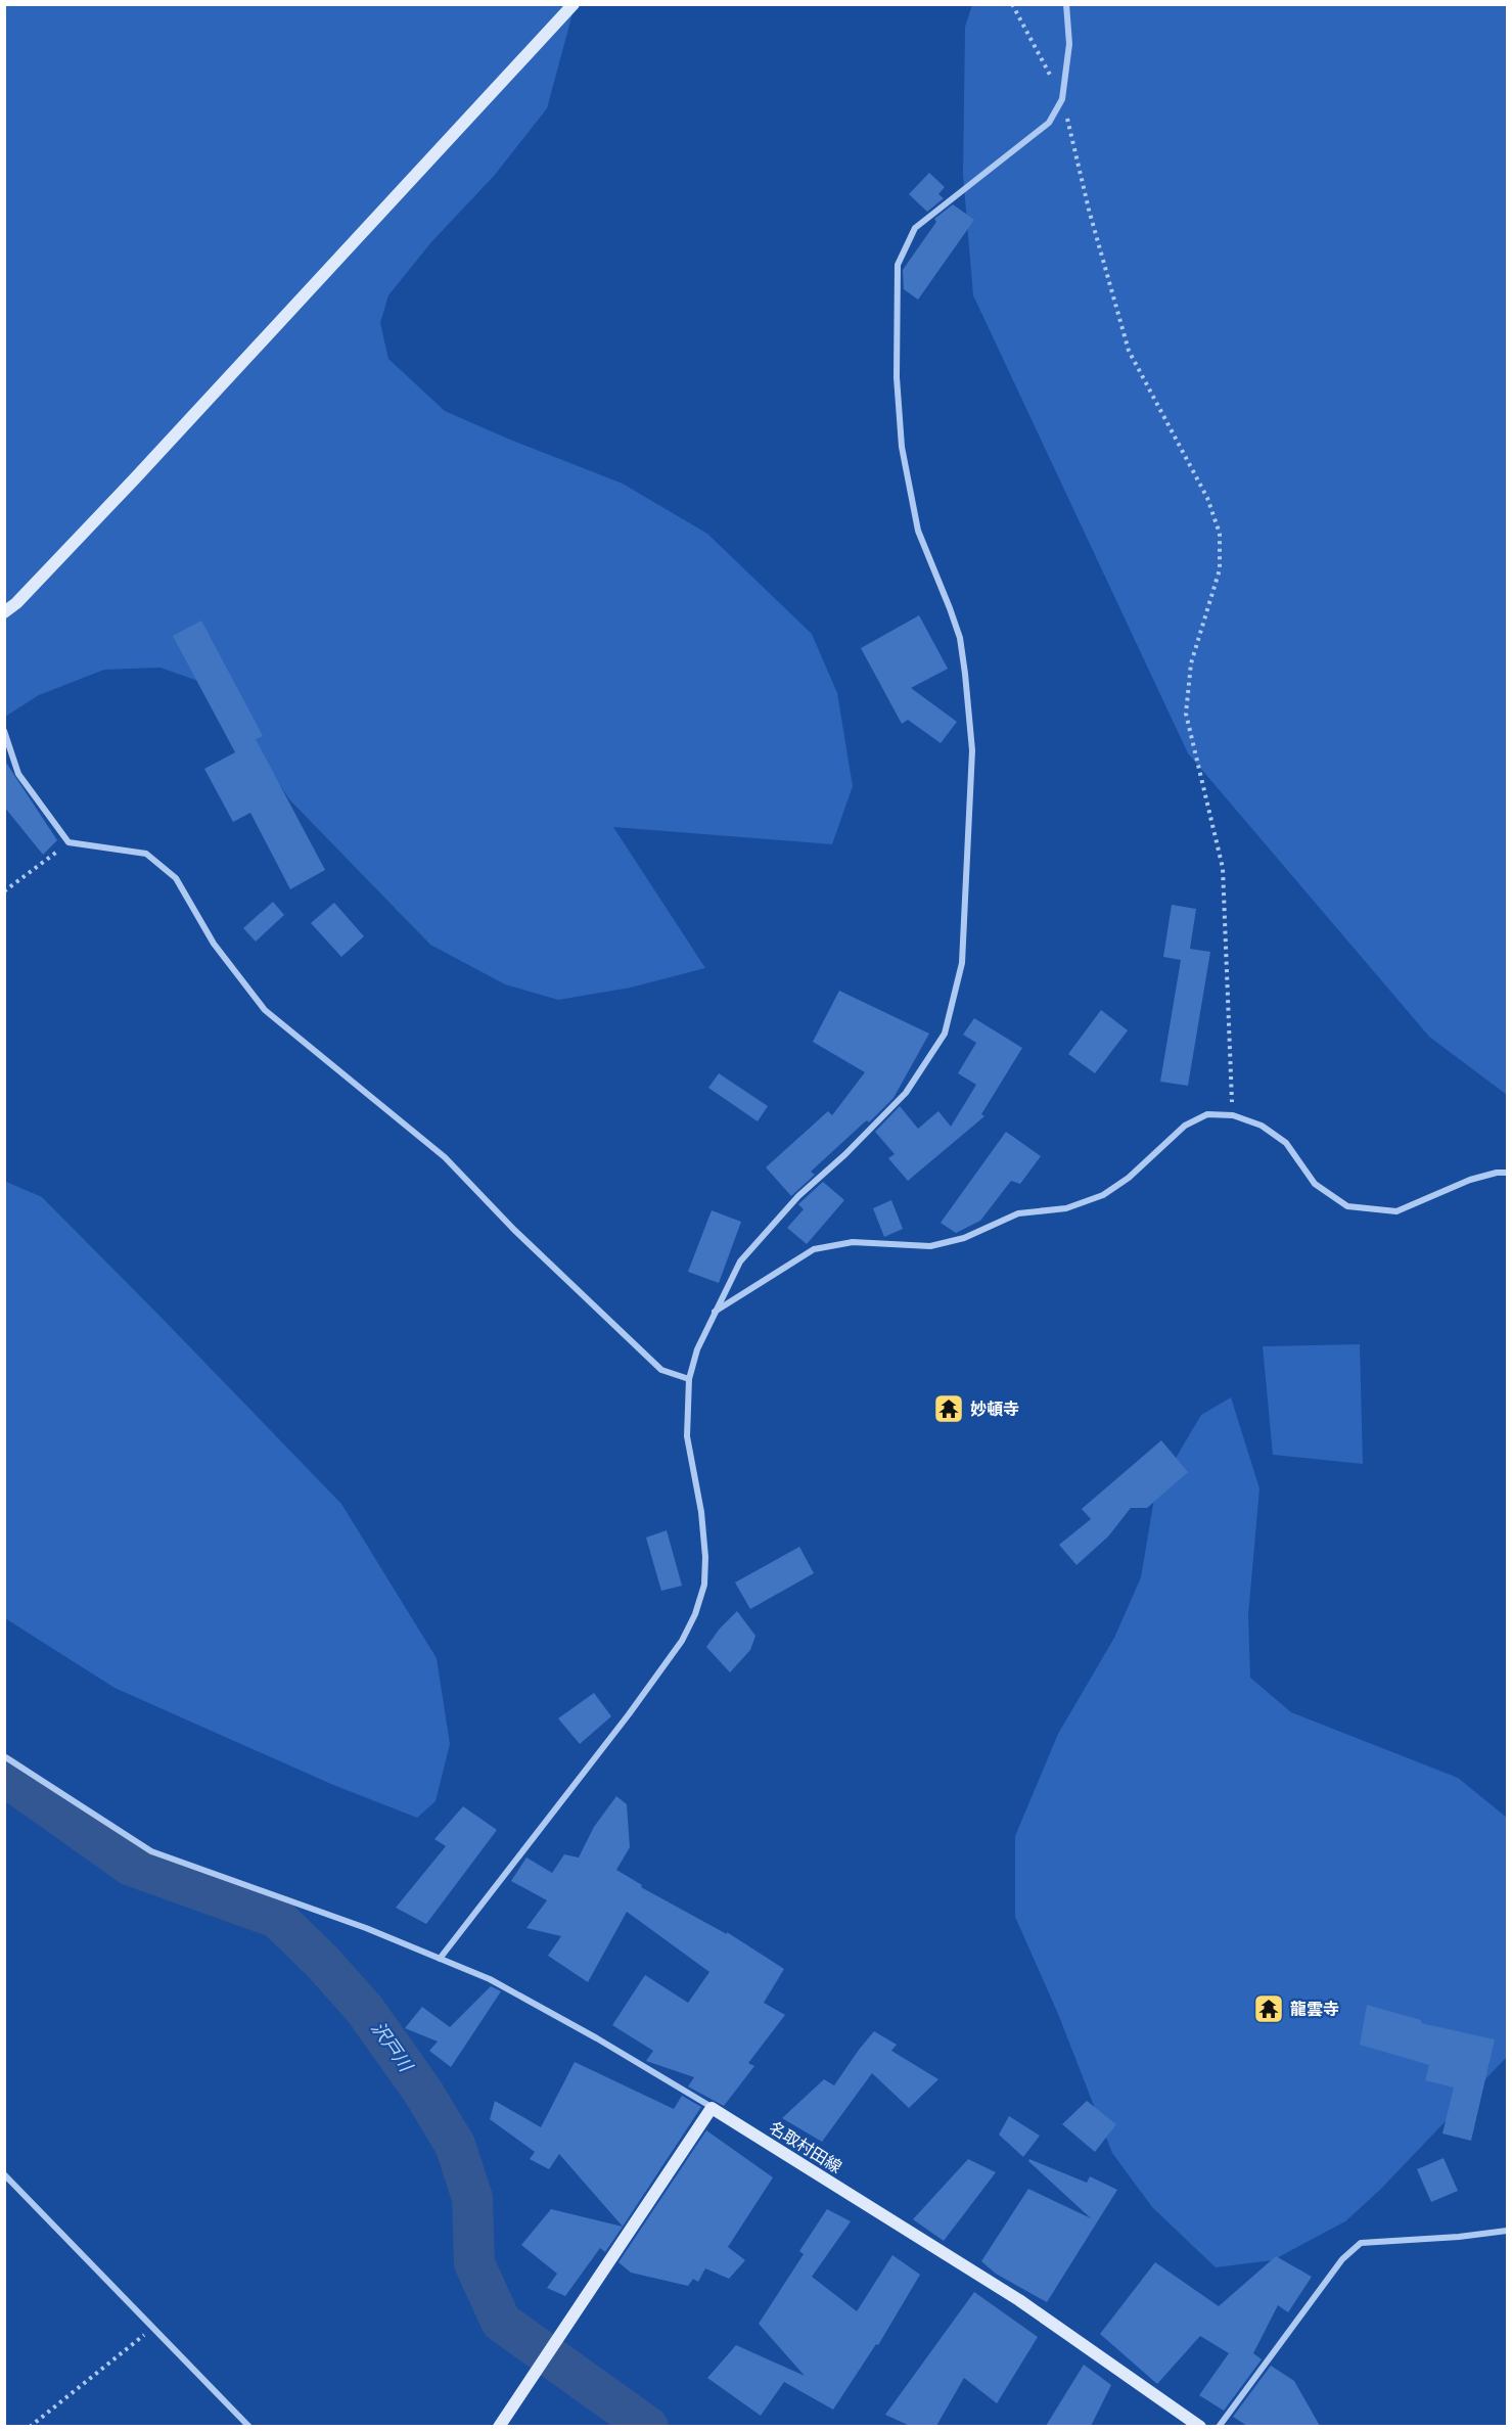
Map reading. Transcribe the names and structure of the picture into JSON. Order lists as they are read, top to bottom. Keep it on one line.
{"streets":{"main road":["名取村田線"]},"water":["沢戸川"],"places":{"temple":["妙頓寺","龍雲寺"]}}
